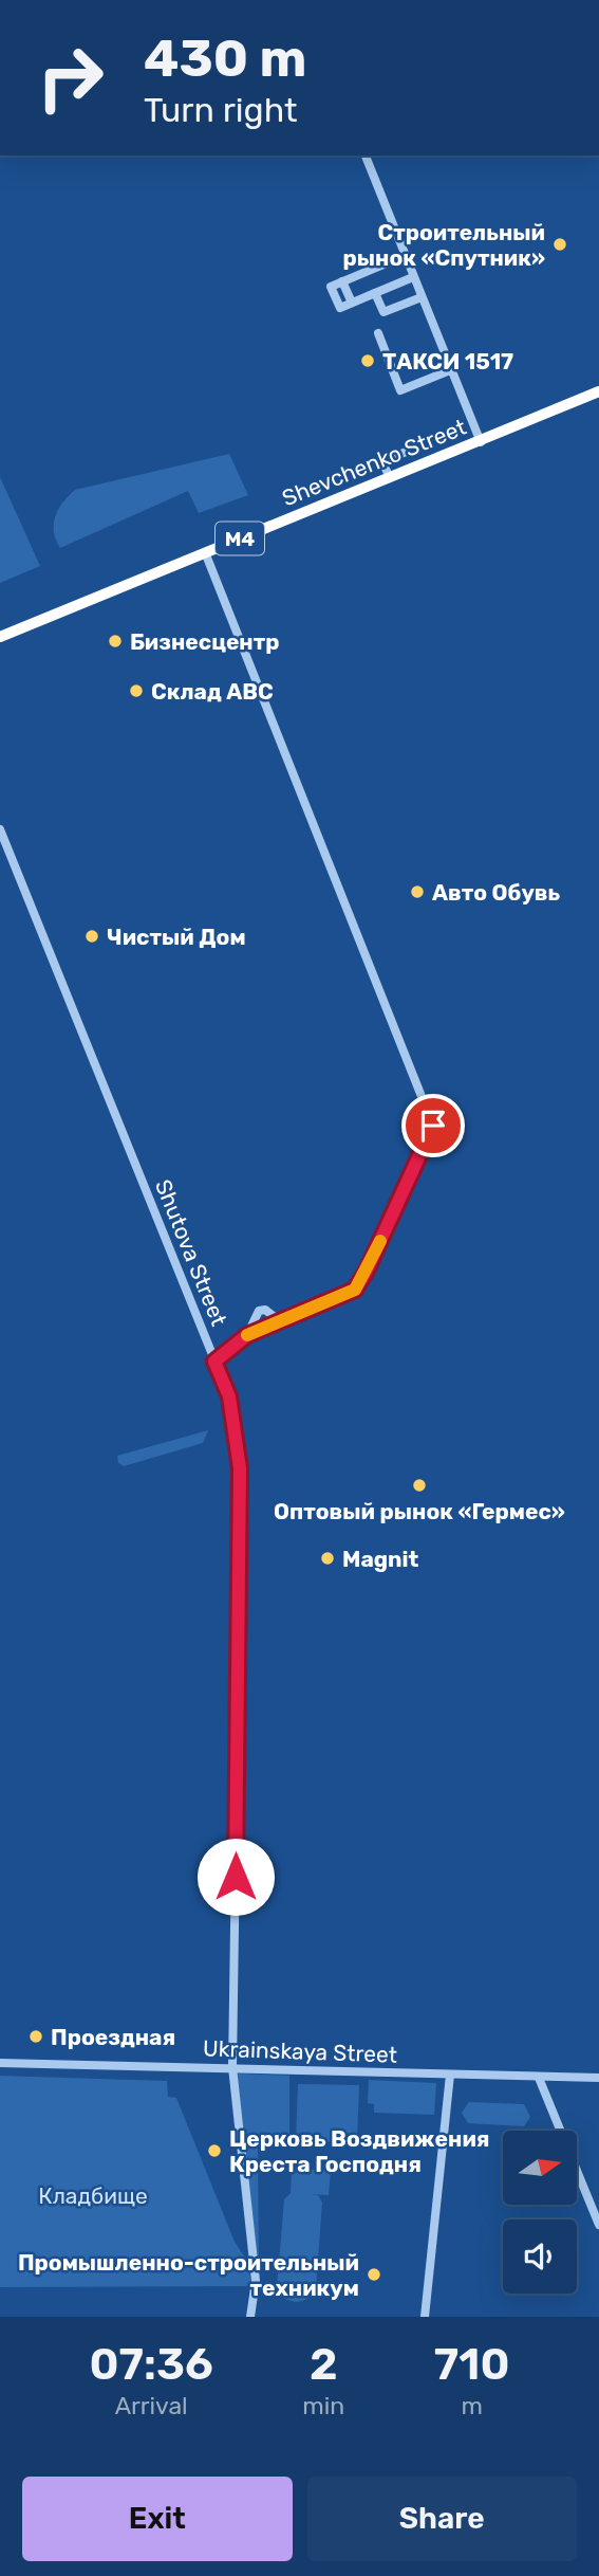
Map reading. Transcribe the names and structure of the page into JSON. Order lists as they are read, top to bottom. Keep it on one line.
{"streets":{"highway":["Shevchenko Street","M4"],"street":["Shutova Street","Ukrainskaya Street"]},"crossings":[["Shutova Street","Ukrainskaya Street"]],"parks":["Кладбище"],"places":["Строительный рынок «Спутник»","ТАКСИ 1517","Бизнесцентр","Склад АВС","Авто Обувь","Чистый Дом","Оптовый рынок «Гермес»","Magnit","Проездная","Церковь Воздвижения Креста Господня","Промышленно-строительный техникум"],"north":"right","page":{"turn":["430 m","Turn right"],"eta":["07:36","Arrival","2","min","710","m"],"buttons":["Exit","Share"]}}
